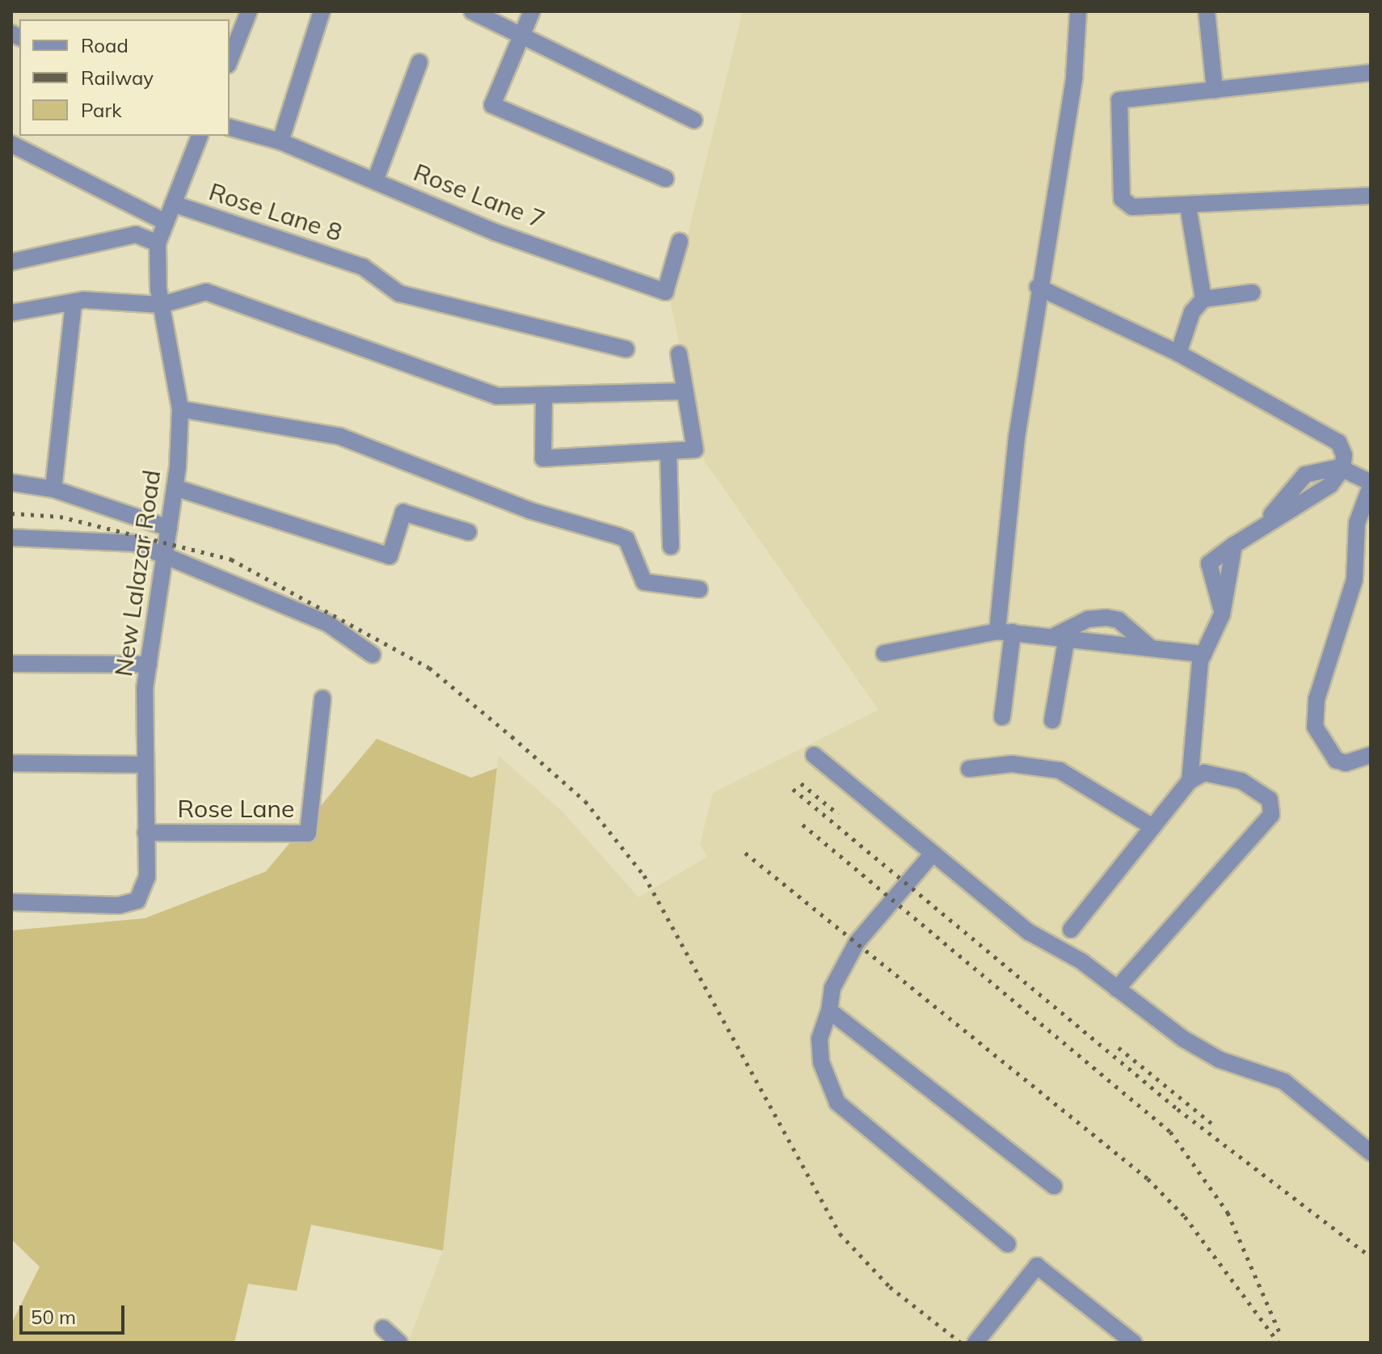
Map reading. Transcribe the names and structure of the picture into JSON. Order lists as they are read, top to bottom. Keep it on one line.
{"streets":{"street":["Rose Lane 7","Rose Lane 8","New Lalazar Road","Rose Lane"]},"crossings":[["Rose Lane 8","New Lalazar Road"],["New Lalazar Road","Rose Lane"]],"legend":["Road","Railway","Park"],"scale_bar":"50 m"}
